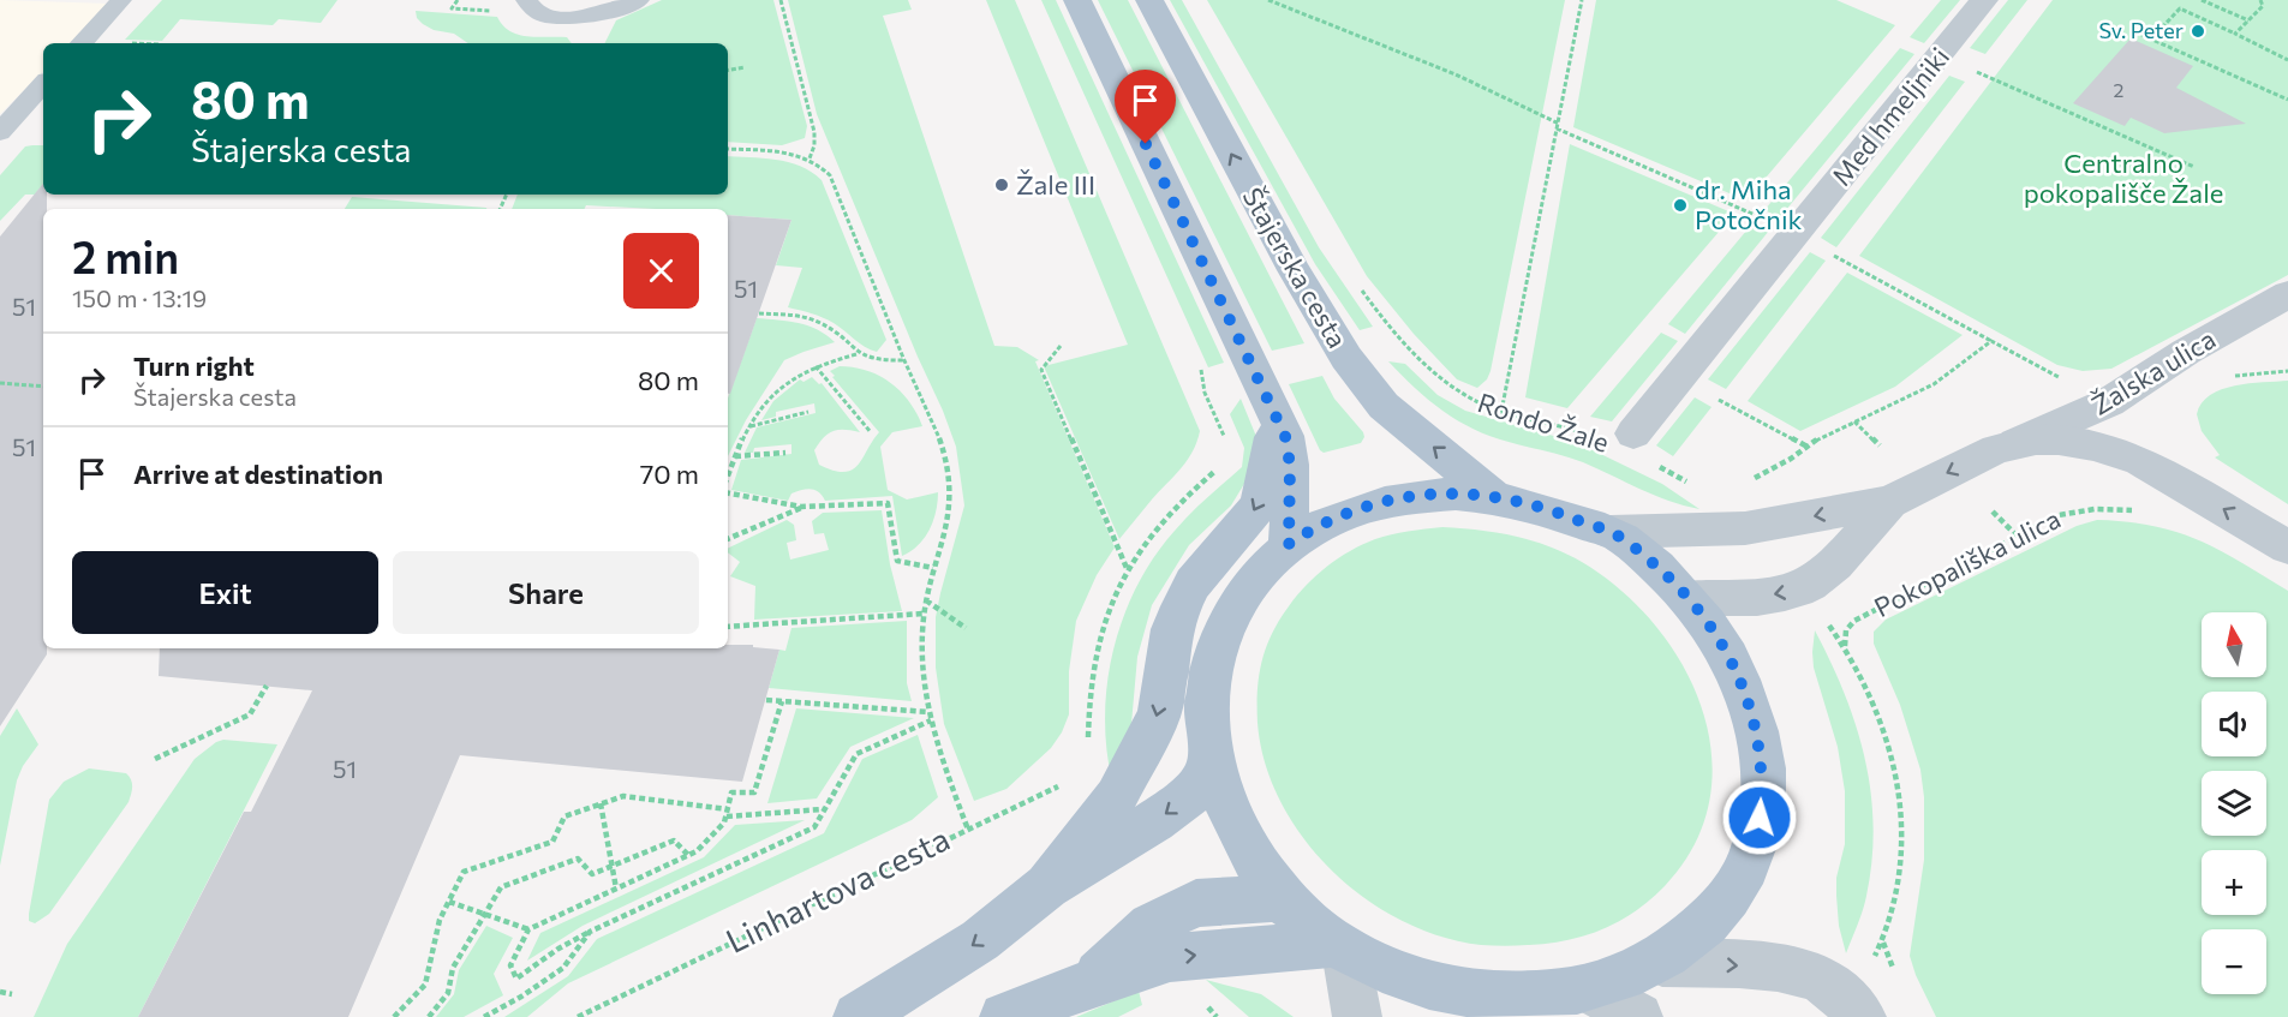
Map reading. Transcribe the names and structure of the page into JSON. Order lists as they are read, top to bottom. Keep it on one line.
{"streets":{"main road":["Štajerska cesta"],"street":["Med hmeljniki","Žalska ulica"],"path":["Rondo Žale","Pokopališka ulica","Linhartova cesta"]},"parks":["Centralno pokopališče Žale"],"places":["Sv. Peter","Žale III","dr. Miha Potočnik"],"house_numbers":["2","51","51","51","51"],"north":"top","page":{"turn":["80 m","Štajerska cesta"],"heading":["2 min","150 m · 13:19"],"list":[{"name":"Turn right","note":"Štajerska cesta","value":"80 m"},{"name":"Arrive at destination","value":"70 m"}],"buttons":["Exit","Share"],"map_buttons":["+","−"]}}
